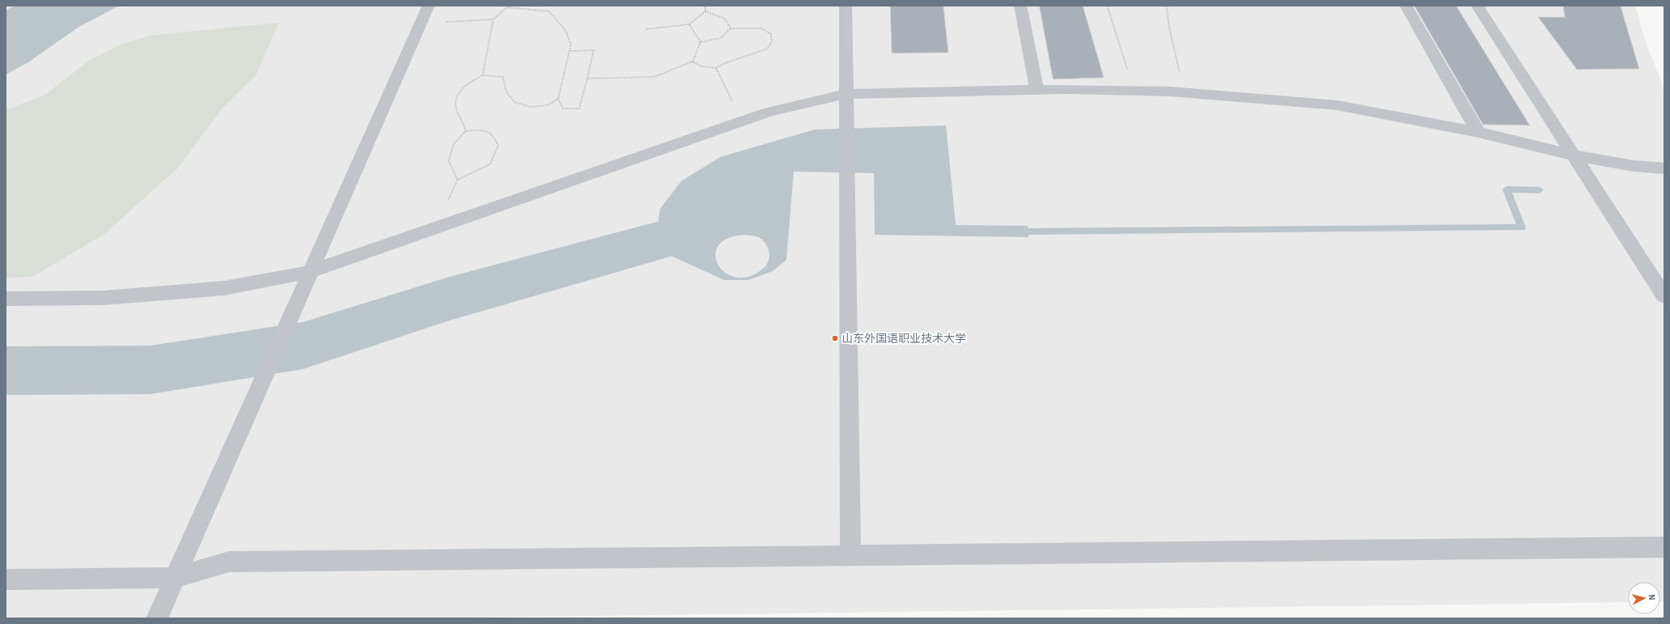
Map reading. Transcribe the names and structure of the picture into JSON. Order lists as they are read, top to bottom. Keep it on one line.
{"places":["山东外国语职业技术大学"],"north":"right"}
